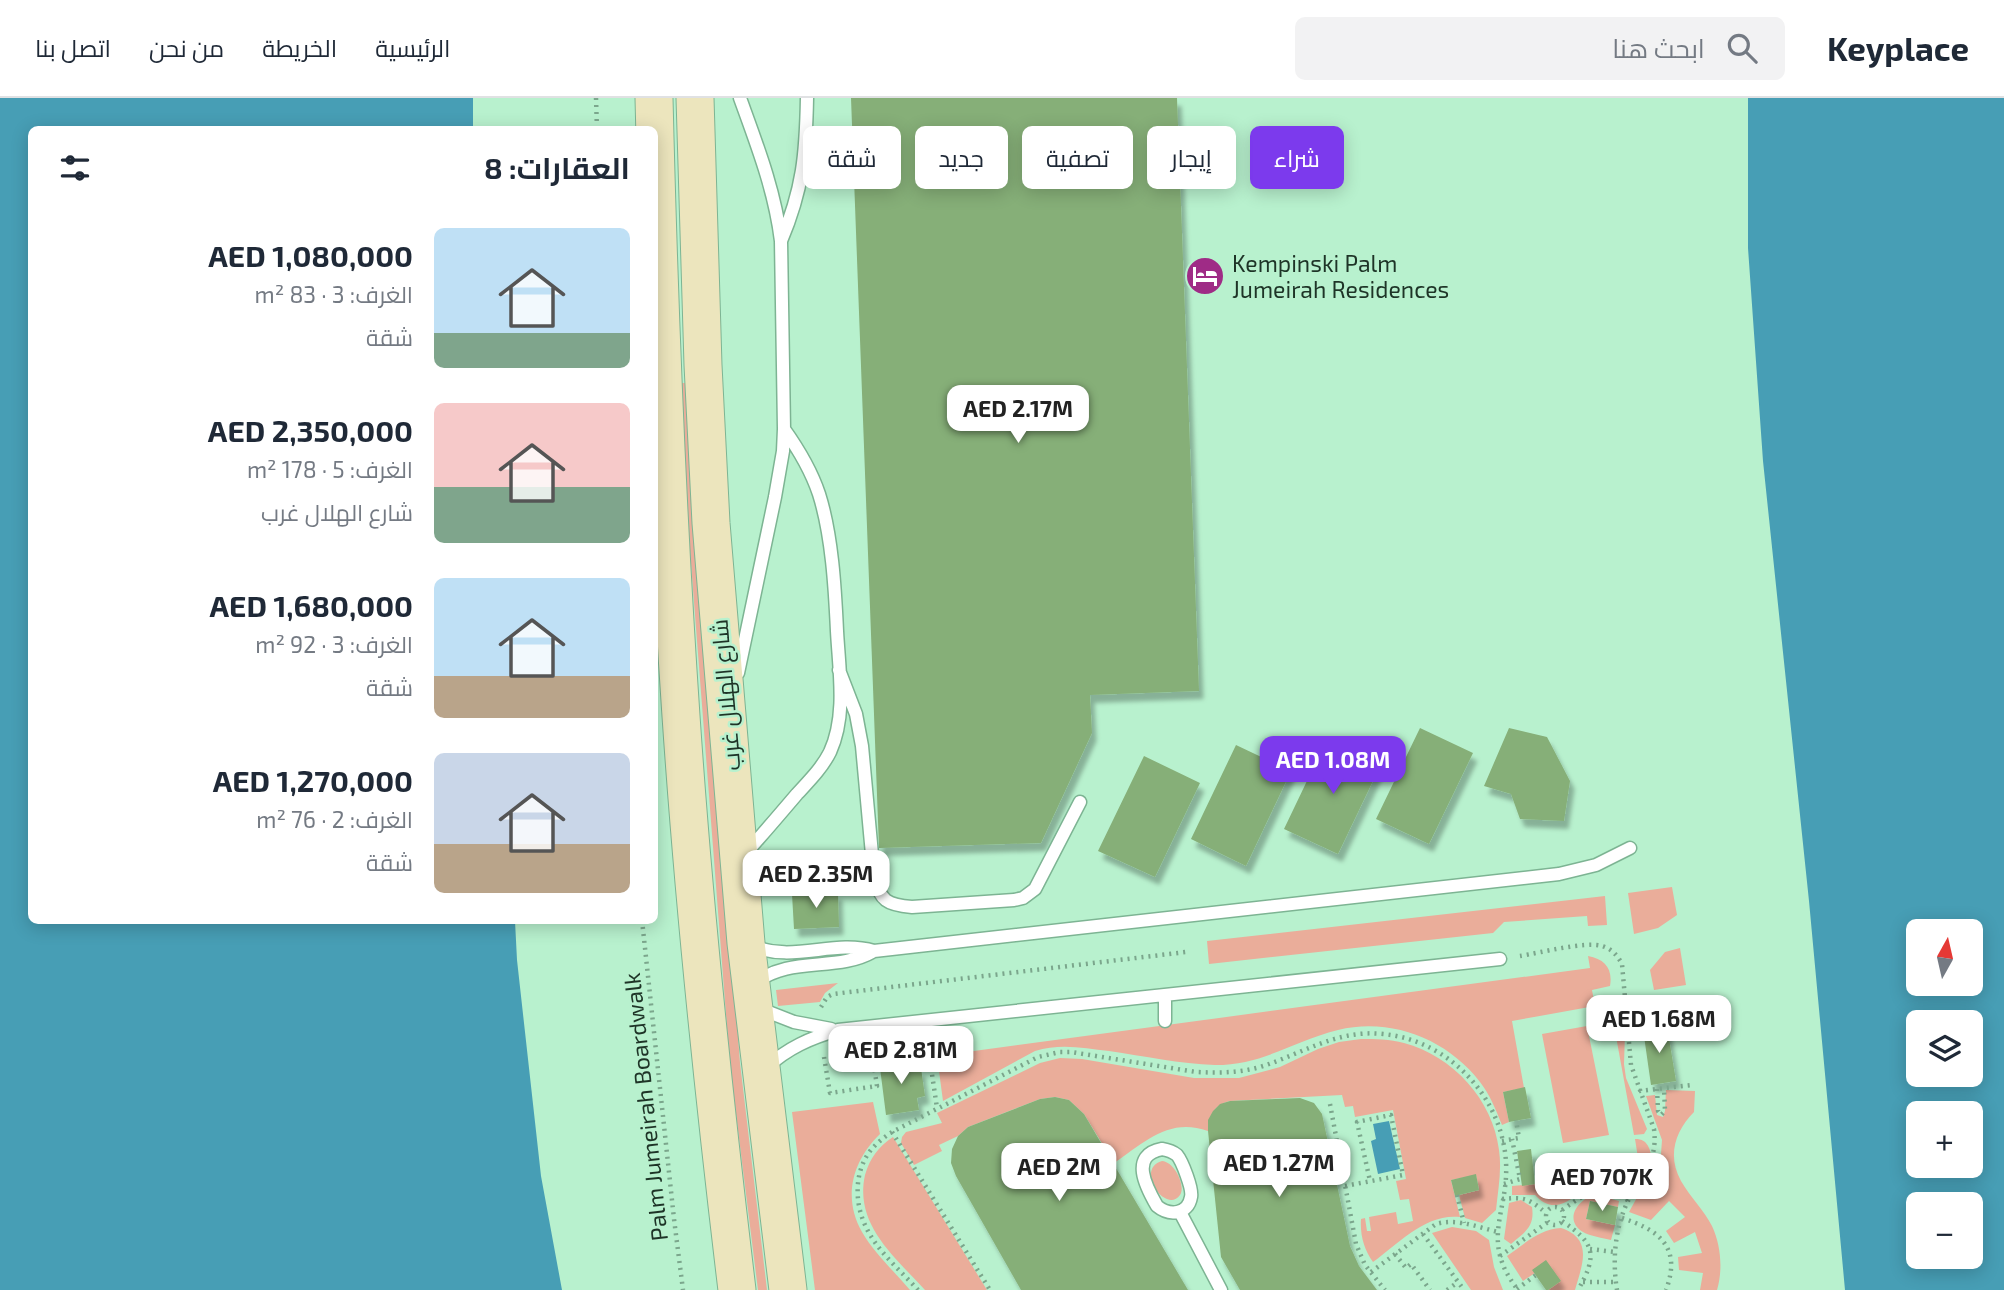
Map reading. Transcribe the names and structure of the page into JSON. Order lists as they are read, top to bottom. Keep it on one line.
{"streets":{"main road":["شارع الهلال غرب"],"path":["Palm Jumeirah Boardwalk"]},"places":{"hotel":["Kempinski Palm Jumeirah Residences"]},"north":"top","page":{"header":"Keyplace","search":"ابحث هنا","nav":["الرئيسية","الخريطة","من نحن","اتصل بنا"],"chip":["شراء","إيجار","تصفية","جديد","شقة"],"heading":"العقارات: 8","list":[{"name":"AED 1,080,000","note":"الغرف: 3 · 83 m² · شقة"},{"name":"AED 2,350,000","note":"الغرف: 5 · 178 m² · شارع الهلال غرب"},{"name":"AED 1,680,000","note":"الغرف: 3 · 92 m² · شقة"},{"name":"AED 1,270,000","note":"الغرف: 2 · 76 m² · شقة"}],"price":["AED 2.17M","AED 1.08M","AED 2.35M","AED 1.68M","AED 2.81M","AED 1.27M","AED 2M","AED 707K"],"map_buttons":["+","−"]}}
